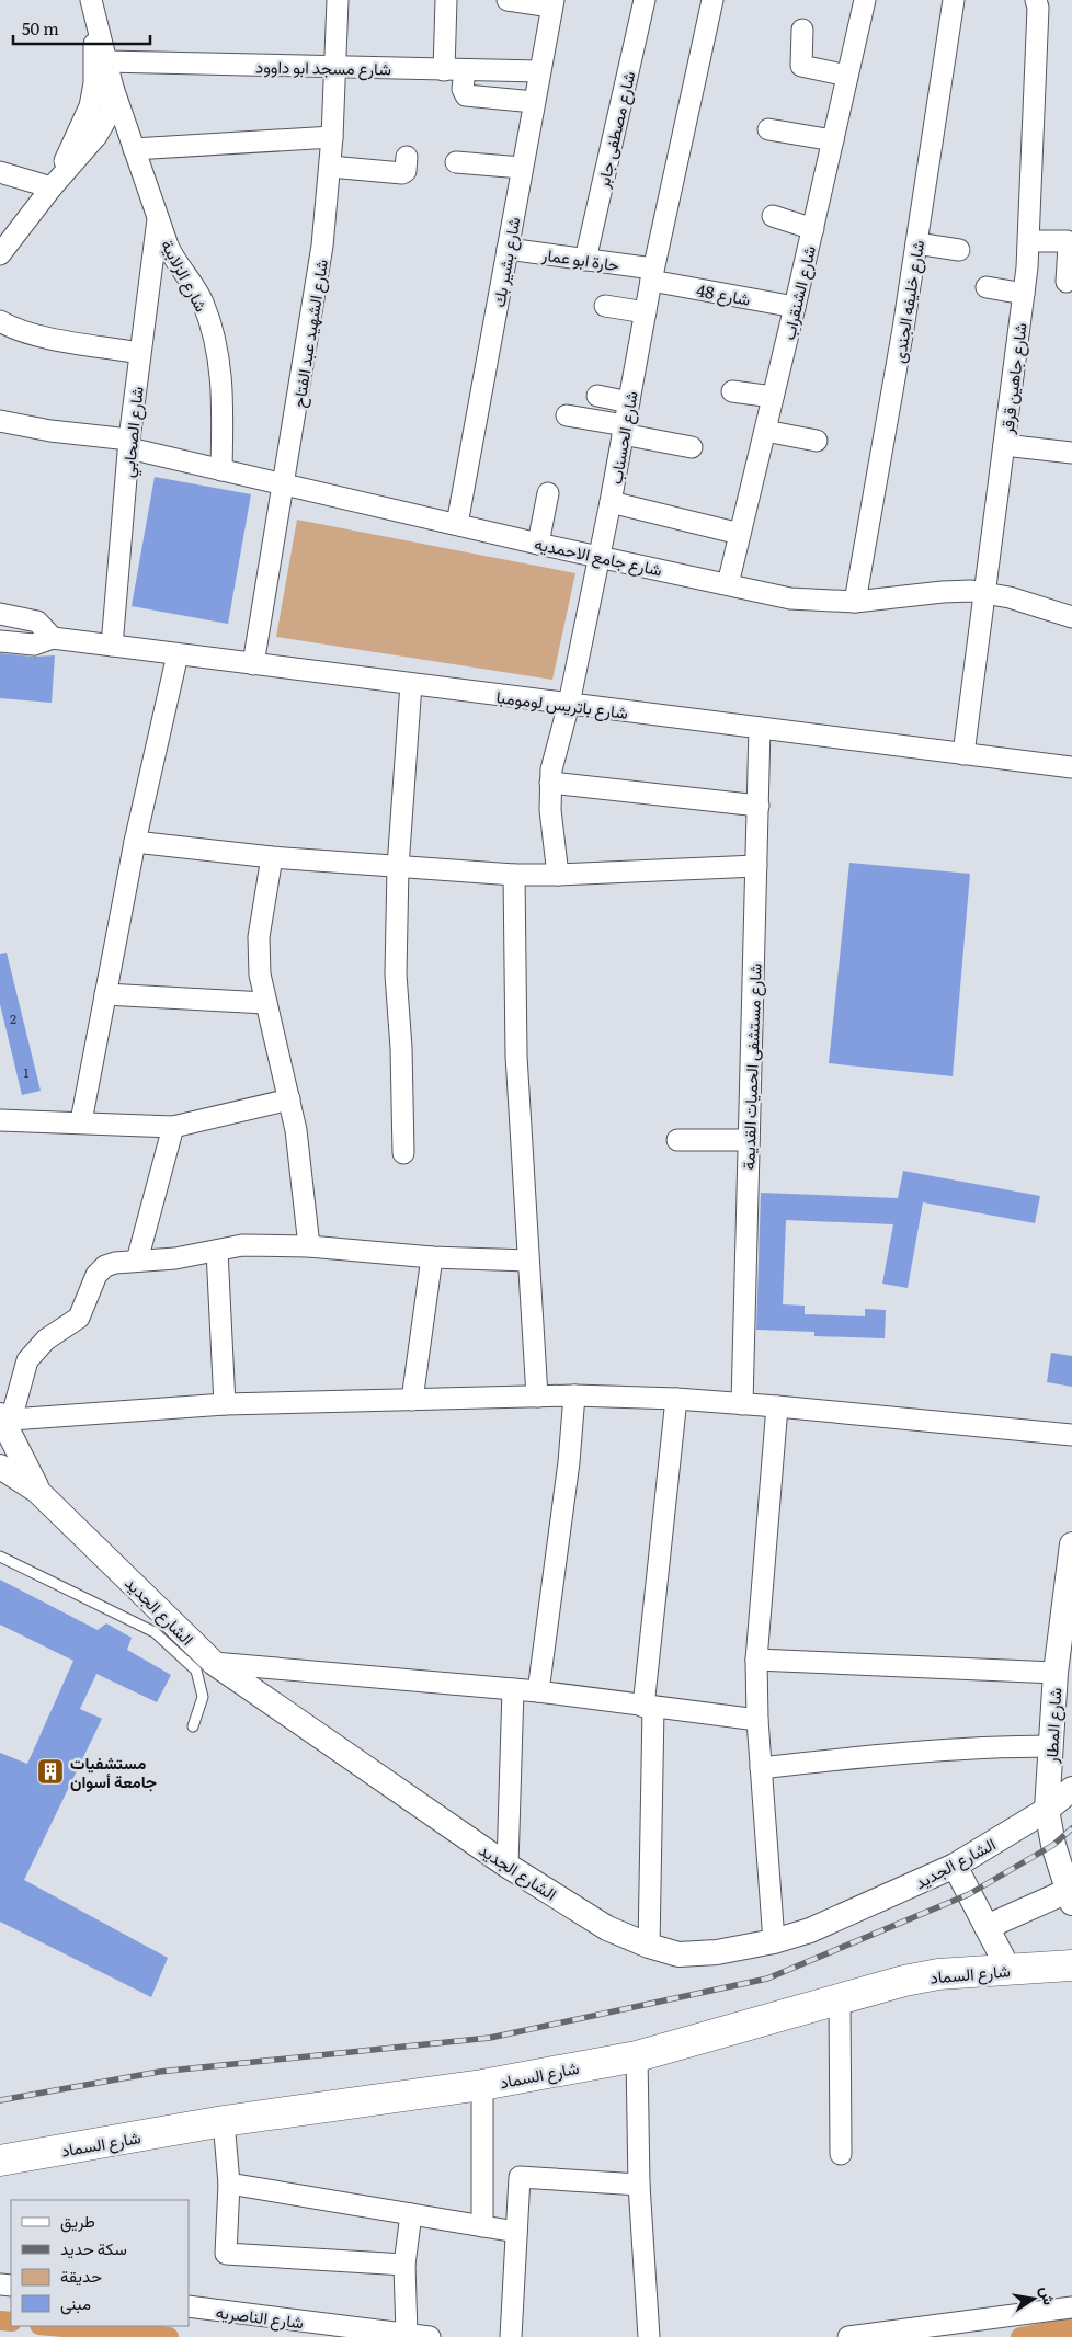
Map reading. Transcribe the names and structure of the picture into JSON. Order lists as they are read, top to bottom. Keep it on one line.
{"streets":{"highway":["شارع السماد"],"street":["شارع مسجد ابو داوود","شارع مصطفى جابر","حارة ابو عمار","شارع بشير بك","شارع الزلابية","شارع الشنقراب","شارع 48","شارع خليفه الجندى","شارع الشهيد عبد الفتاح","شارع جاهين قرقر","شارع الصحابي","شارع الحسناب","شارع جامع الاحمديه","شارع باتريس لومومبا","شارع مستشفى الحميات القديمة","الشارع الجديد","شارع المطار","شارع الناصريه"]},"crossings":[["شارع مسجد ابو داوود","شارع بشير بك"],["شارع مسجد ابو داوود","شارع الشهيد عبد الفتاح"],["شارع مصطفى جابر","حارة ابو عمار"],["حارة ابو عمار","شارع بشير بك"],["حارة ابو عمار","شارع 48"],["حارة ابو عمار","شارع الحسناب"],["شارع بشير بك","شارع جامع الاحمديه"],["شارع الزلابية","شارع الصحابي"],["شارع الزلابية","شارع جامع الاحمديه"],["شارع الشنقراب","شارع 48"],["شارع الشنقراب","شارع جامع الاحمديه"],["شارع 48","شارع الحسناب"],["شارع خليفه الجندى","شارع جامع الاحمديه"],["شارع الشهيد عبد الفتاح","شارع جامع الاحمديه"],["شارع الشهيد عبد الفتاح","شارع باتريس لومومبا"],["شارع جاهين قرقر","شارع جامع الاحمديه"],["شارع جاهين قرقر","شارع باتريس لومومبا"],["شارع الصحابي","شارع جامع الاحمديه"],["شارع الصحابي","شارع باتريس لومومبا"],["شارع الحسناب","شارع جامع الاحمديه"],["شارع الحسناب","شارع باتريس لومومبا"],["شارع باتريس لومومبا","شارع مستشفى الحميات القديمة"],["الشارع الجديد","شارع المطار"]],"places":{"building":["مستشفيات جامعة أسوان"]},"house_numbers":["2","1"],"legend":["طريق","سكة حديد","حديقة","مبنى"],"scale_bar":"50 m","north":"right"}
